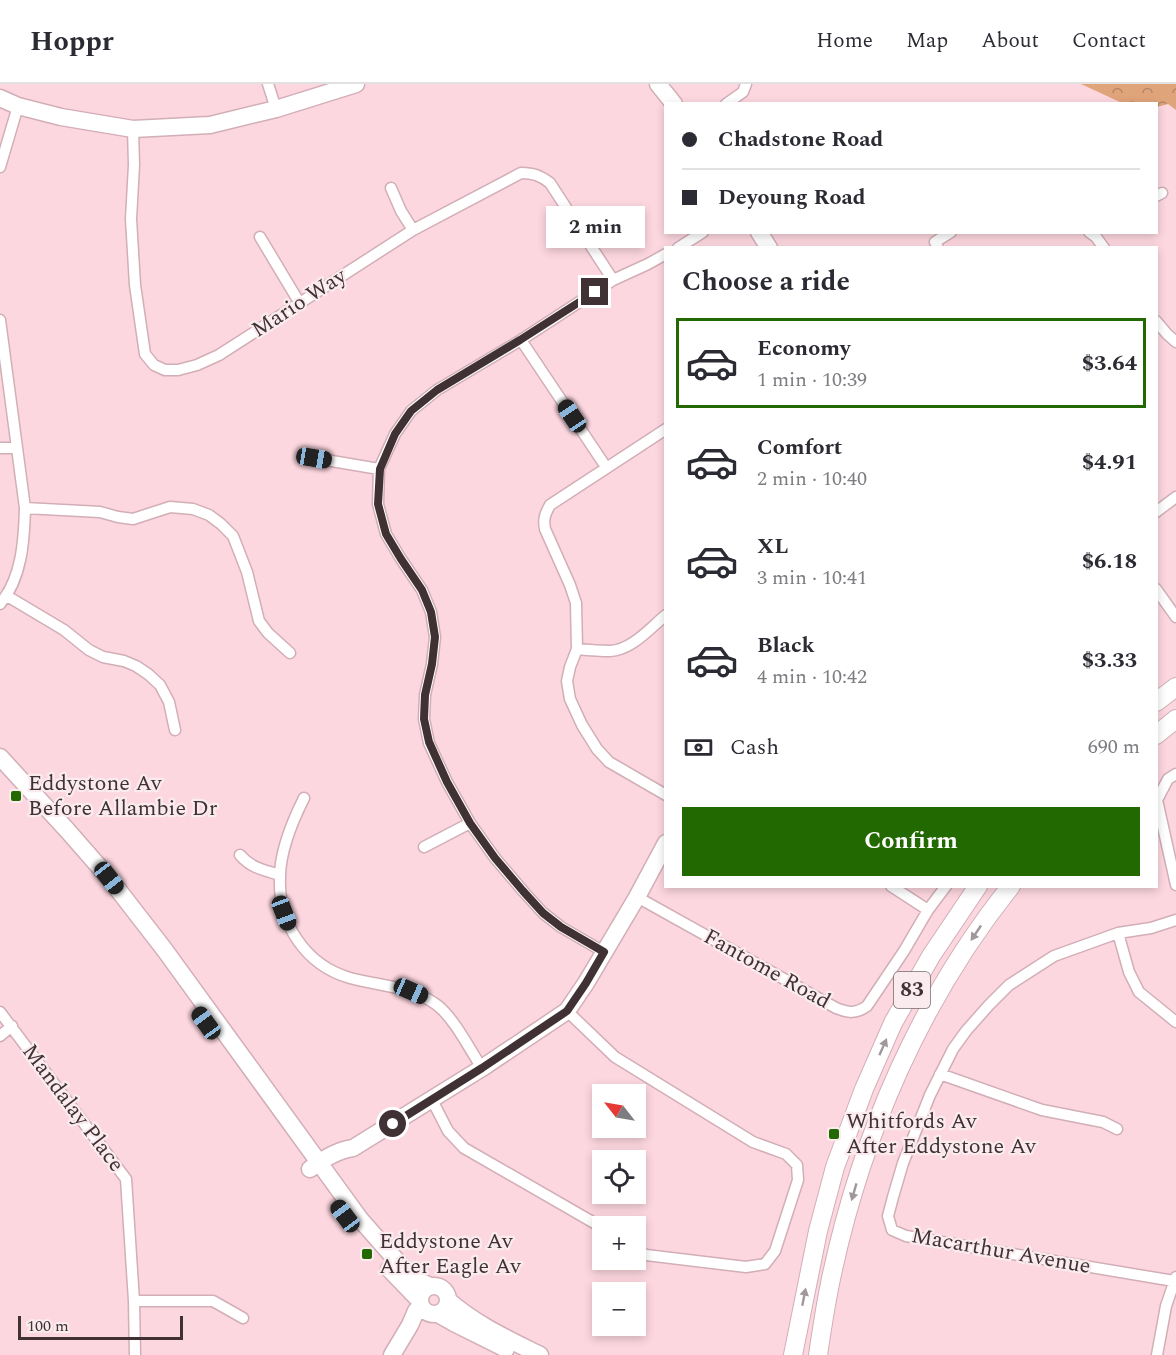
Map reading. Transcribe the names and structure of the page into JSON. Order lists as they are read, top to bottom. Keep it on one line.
{"streets":{"main road":["83"],"street":["Mario Way","Fantome Road","Mandalay Place","Macarthur Avenue"]},"places":{"transit":["Eddystone Av Before Allambie Dr","Whitfords Av After Eddystone Av","Eddystone Av After Eagle Av"]},"scale_bar":"100 m","north":"top left","page":{"header":"Hoppr","nav":["Home","Map","About","Contact"],"banner":["Chadstone Road","Deyoung Road"],"bubble":"2 min","heading":"Choose a ride","list":[{"name":"Economy","note":"1 min · 10:39","value":"$3.64"},{"name":"Comfort","note":"2 min · 10:40","value":"$4.91"},{"name":"XL","note":"3 min · 10:41","value":"$6.18"},{"name":"Black","note":"4 min · 10:42","value":"$3.33"}],"pay":["Cash","690 m"],"buttons":"Confirm","map_buttons":["+","−"],"scale":"100 m"}}
